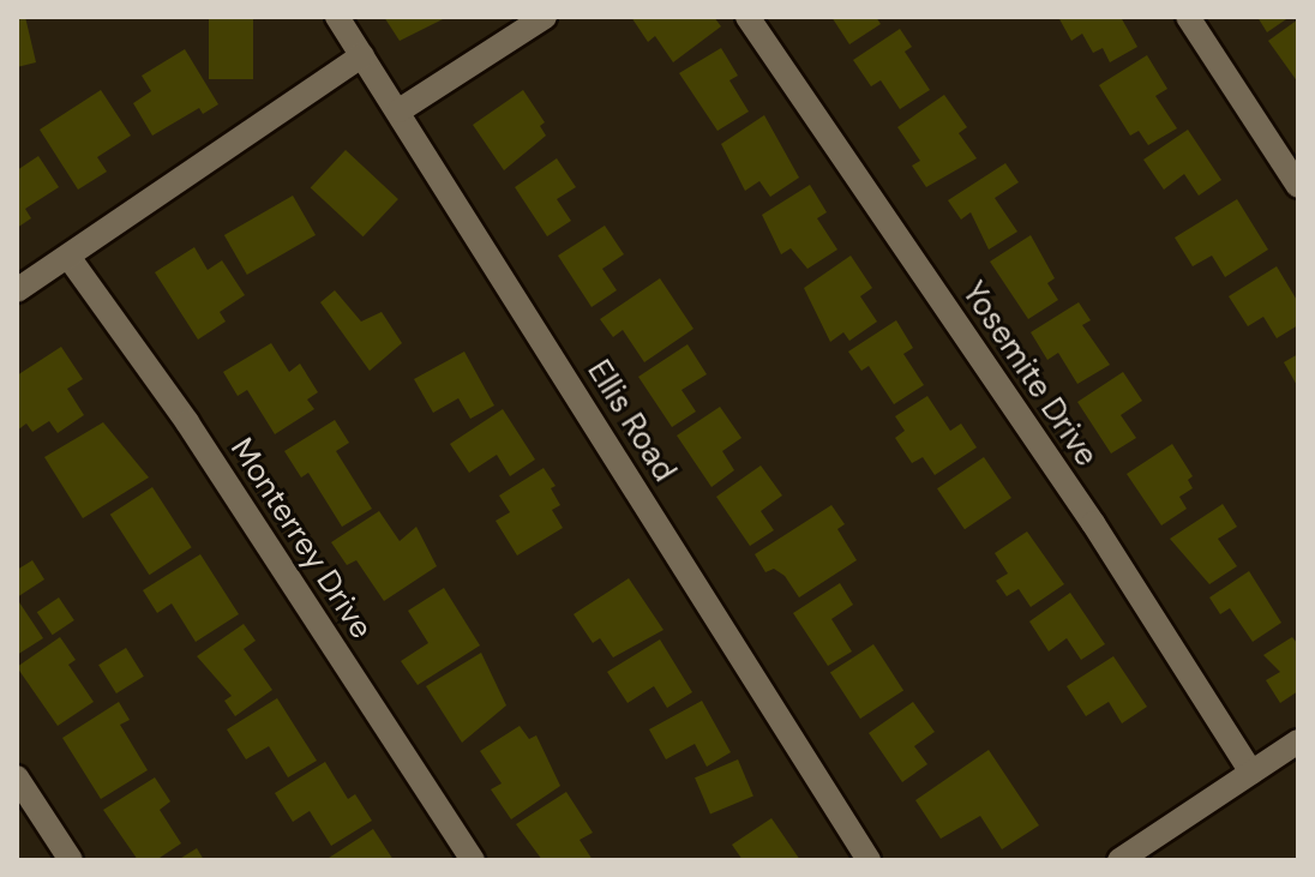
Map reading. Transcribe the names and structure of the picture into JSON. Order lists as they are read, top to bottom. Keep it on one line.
{"streets":{"street":["Yosemite Drive","Ellis Road","Monterrey Drive"]}}
